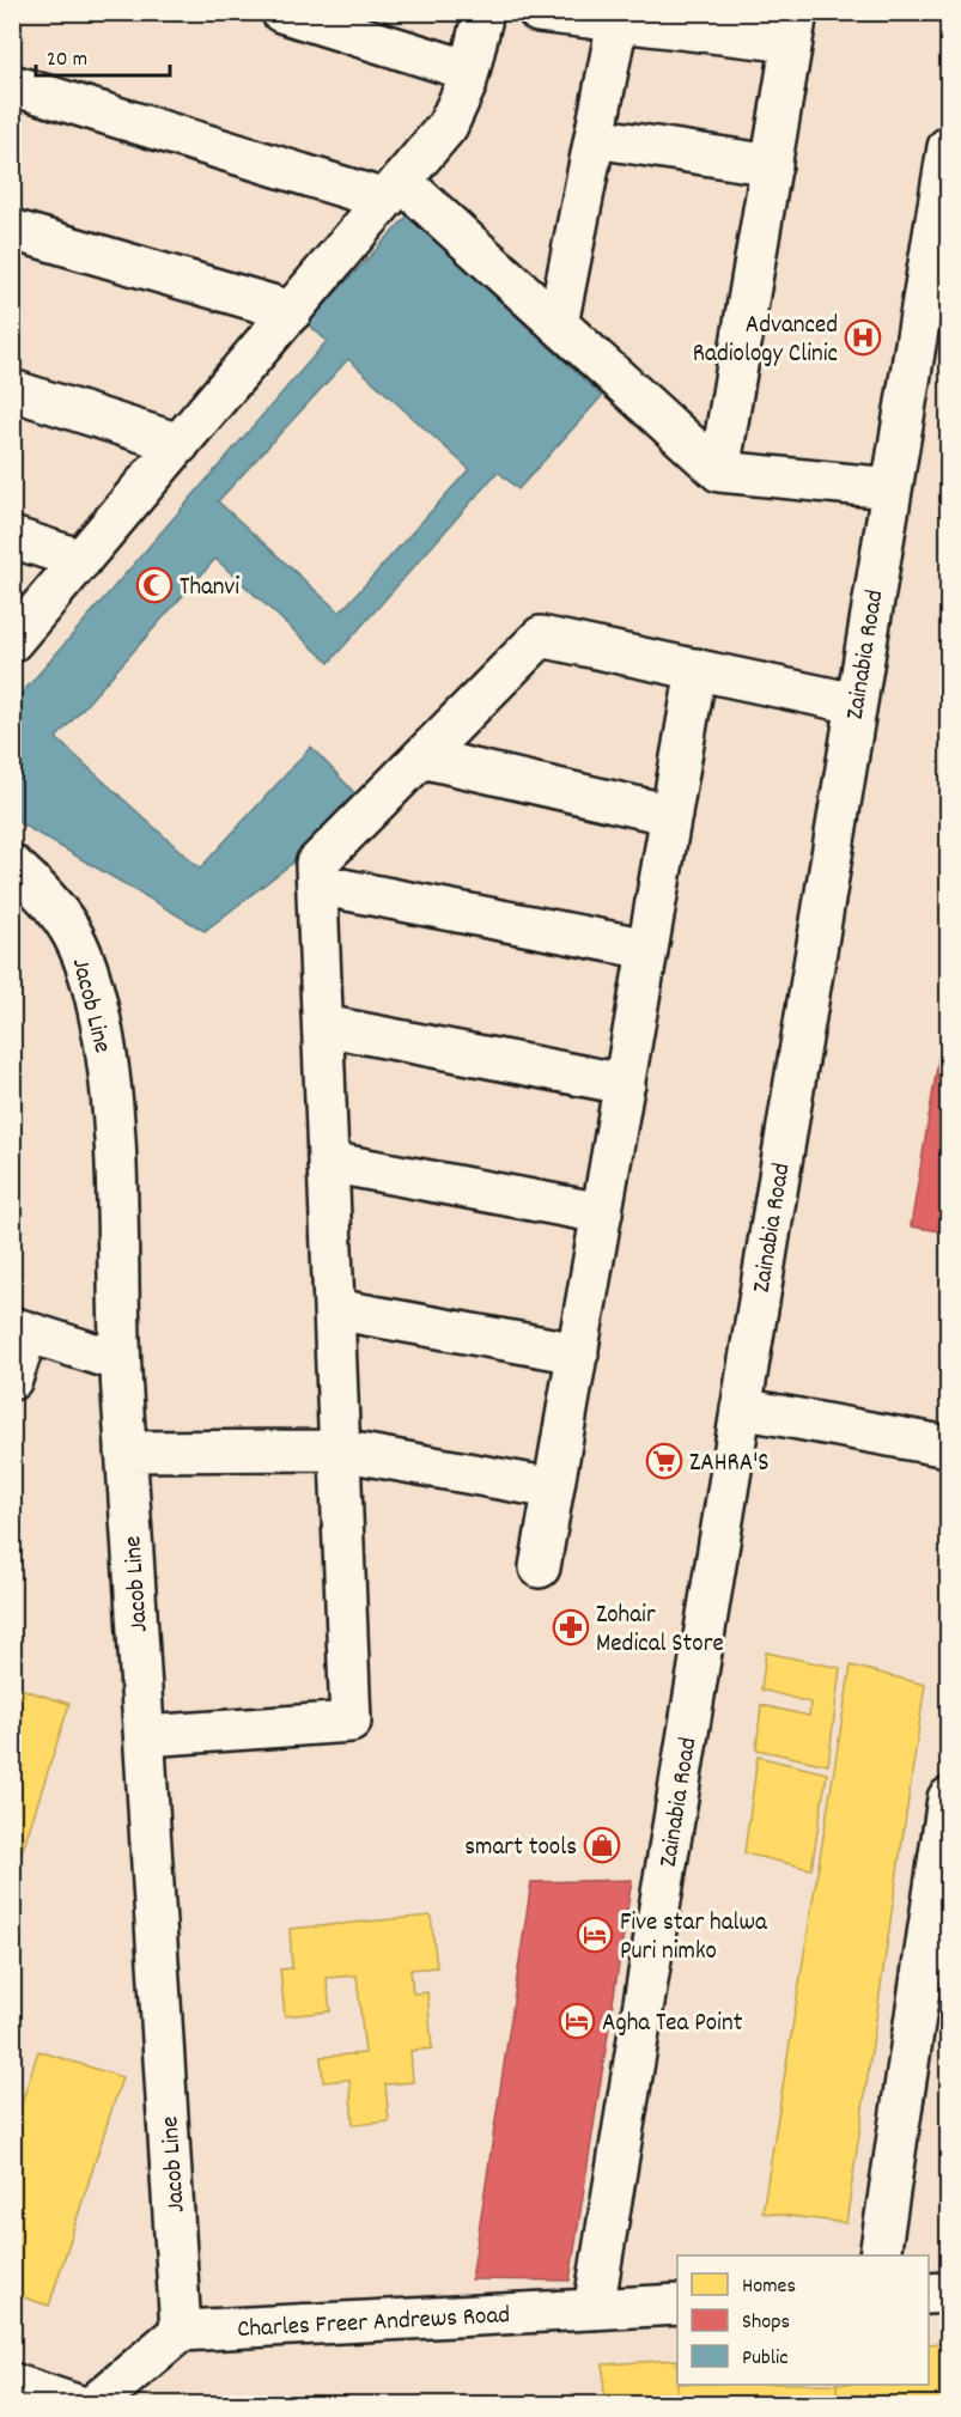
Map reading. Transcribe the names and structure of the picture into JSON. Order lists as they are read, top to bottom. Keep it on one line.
{"streets":{"street":["Zainabia Road","Jacob Line","Charles Freer Andrews Road"]},"crossings":[["Zainabia Road","Charles Freer Andrews Road"],["Jacob Line","Charles Freer Andrews Road"]],"places":{"hospital":["Advanced Radiology Clinic"],"mosque":["Thanvi"],"supermarket":["ZAHRA'S"],"pharmacy":["Zohair Medical Store"],"shop":["smart tools"],"hotel":["Five star halwa Puri nimko","Agha Tea Point"]},"legend":["Homes","Shops","Public"],"scale_bar":"20 m"}
